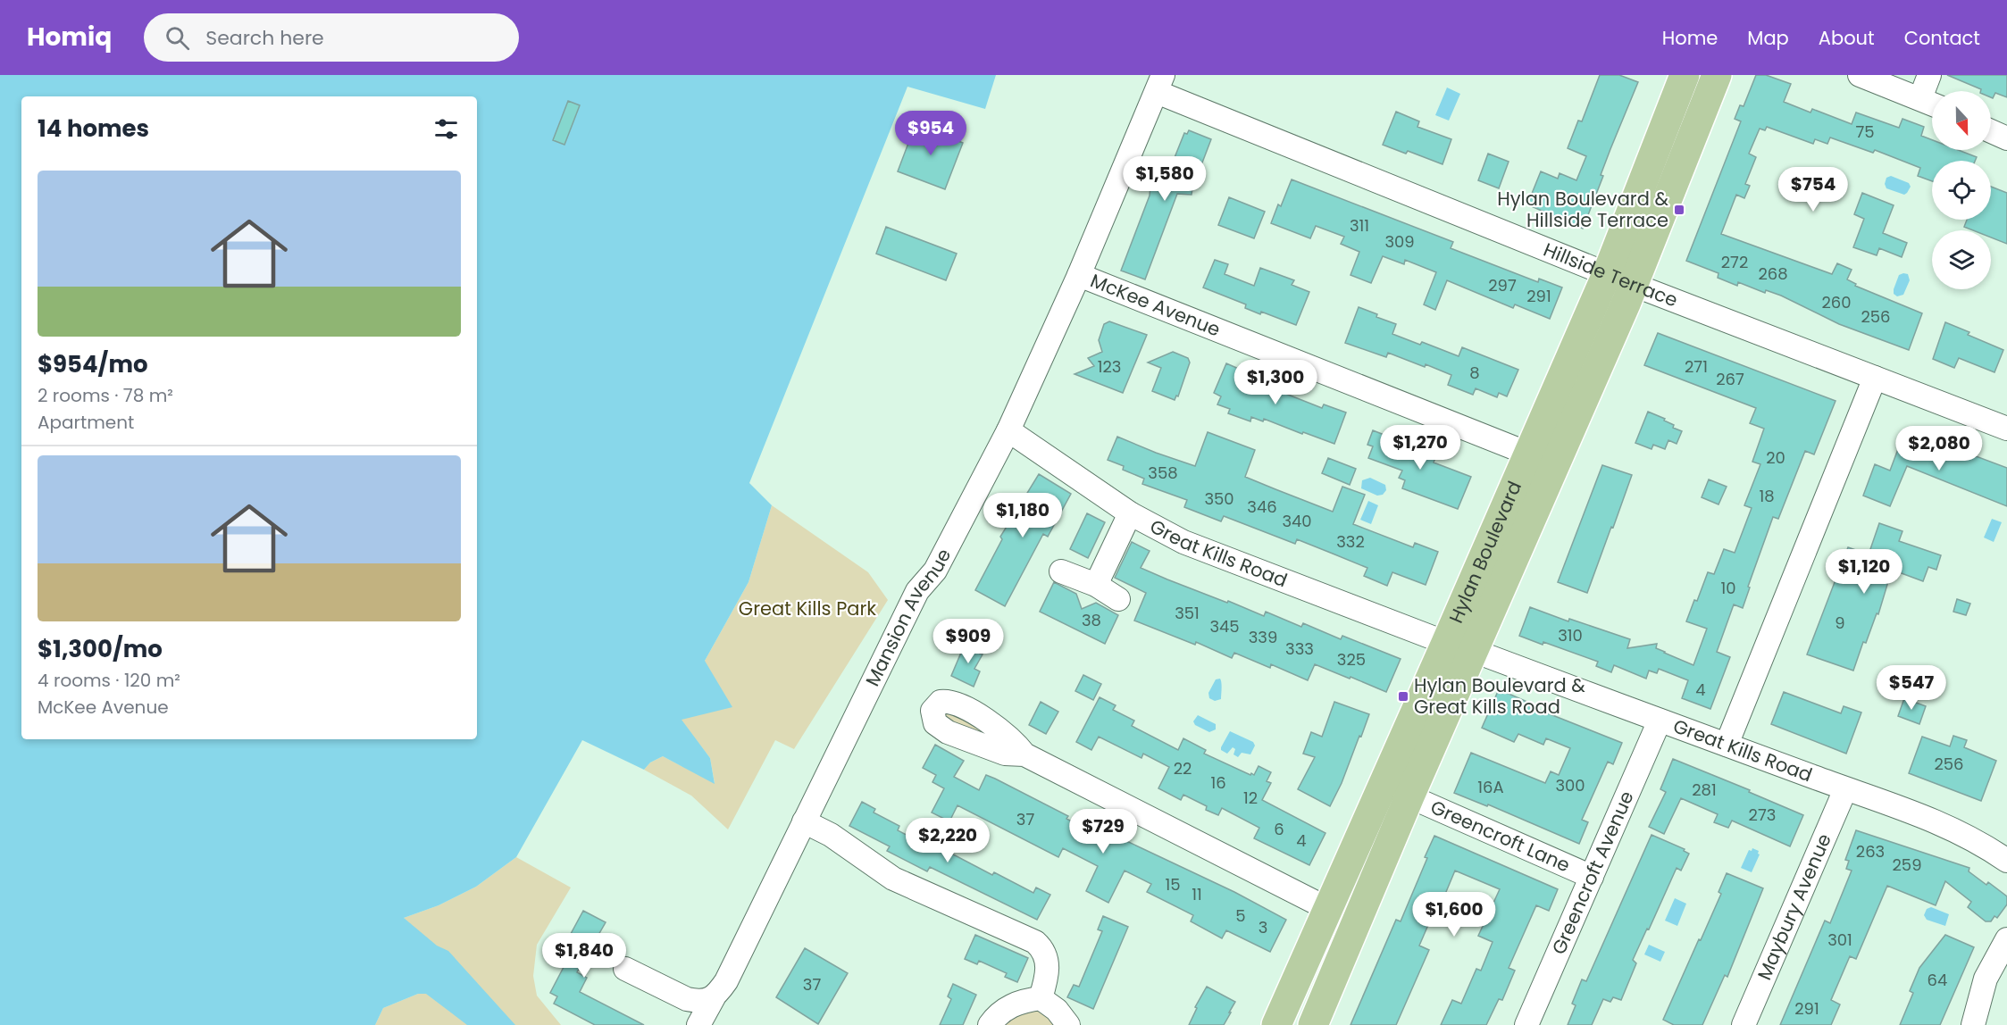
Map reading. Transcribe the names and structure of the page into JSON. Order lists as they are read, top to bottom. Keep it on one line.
{"streets":{"main road":["Hylan Boulevard"],"street":["Hillside Terrace","McKee Avenue","Great Kills Road","Mansion Avenue","Greencroft Lane","Greencroft Avenue","Maybury Avenue"]},"crossings":[["Hillside Terrace","Hylan Boulevard"],["Hillside Terrace","Mansion Avenue"],["McKee Avenue","Hylan Boulevard"],["McKee Avenue","Mansion Avenue"],["Great Kills Road","Hylan Boulevard"],["Great Kills Road","Mansion Avenue"],["Great Kills Road","Greencroft Avenue"],["Great Kills Road","Maybury Avenue"],["Hylan Boulevard","Greencroft Lane"],["Greencroft Lane","Greencroft Avenue"]],"parks":["Great Kills Park"],"places":{"transit":["Hylan Boulevard & Hillside Terrace","Hylan Boulevard & Great Kills Road"]},"house_numbers":["75","311","309","272","268","297","291","260","256","123","271","8","267","20","358","18","350","346","340","332","10","351","38","9","345","310","339","333","325","4","256","22","16","300","16A","281","12","273","37","6","4","263","259","15","11","5","3","301","64","37","291"],"north":"bottom","page":{"header":"Homiq","search":"Search here","nav":["Home","Map","About","Contact"],"heading":"14 homes","price":["$954","$1,580","$754","$1,300","$1,270","$2,080","$1,180","$1,120","$909","$547","$729","$2,220","$1,600","$1,840"],"list":[{"name":"$954/mo","note":"2 rooms · 78 m² · Apartment"},{"name":"$1,300/mo","note":"4 rooms · 120 m² · McKee Avenue"}]}}
